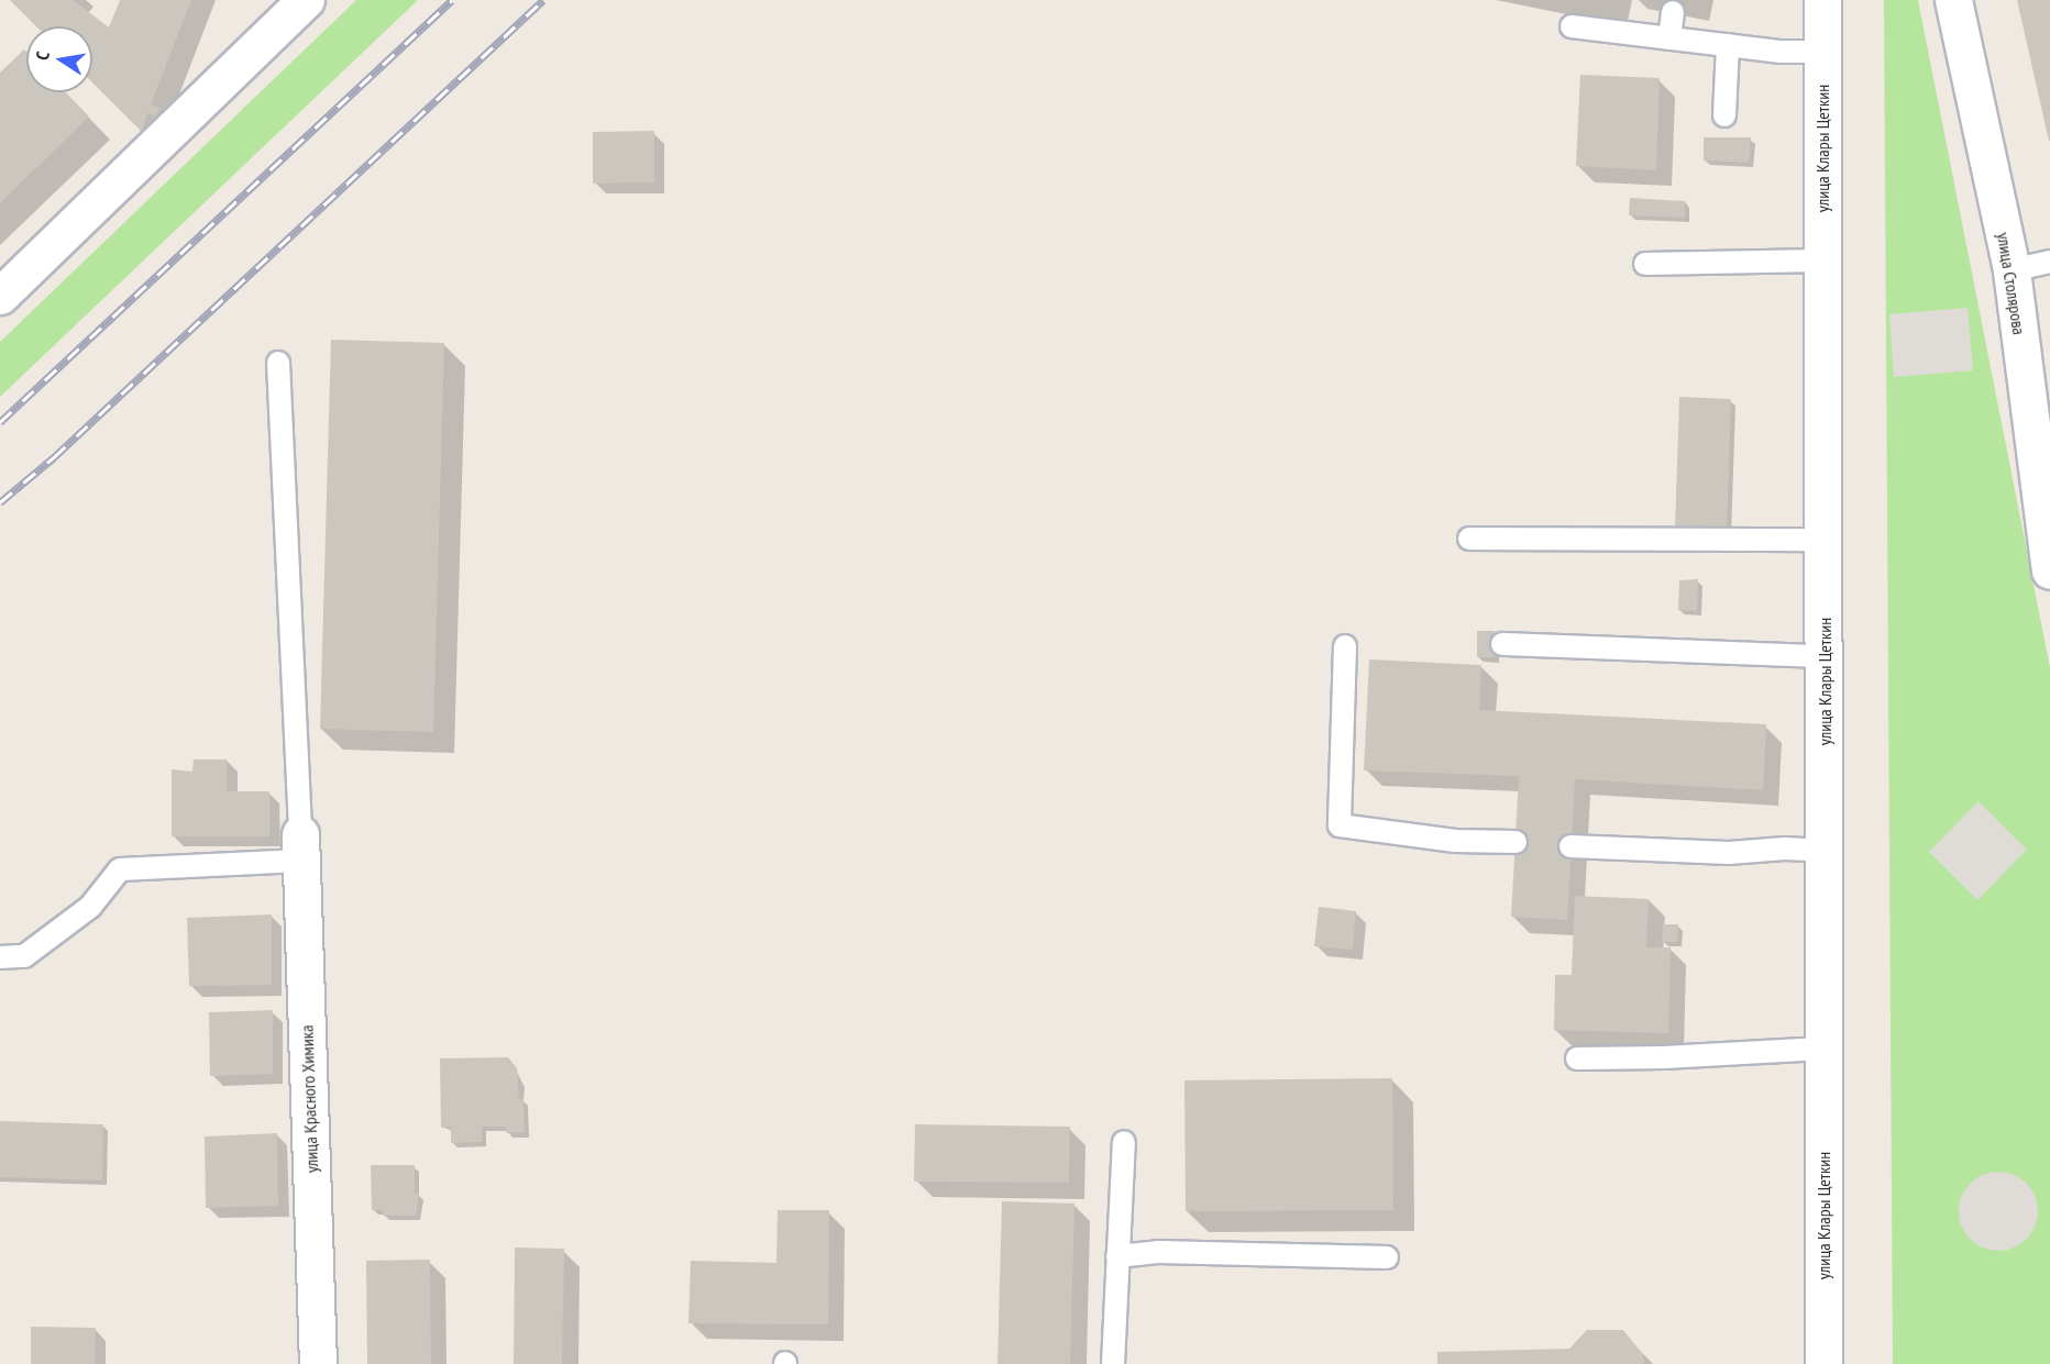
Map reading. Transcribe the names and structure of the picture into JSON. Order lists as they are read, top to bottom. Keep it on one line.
{"streets":{"main road":["улица Клары Цеткин","улица Столярова","улица Красного Химика"]},"north":"left"}
